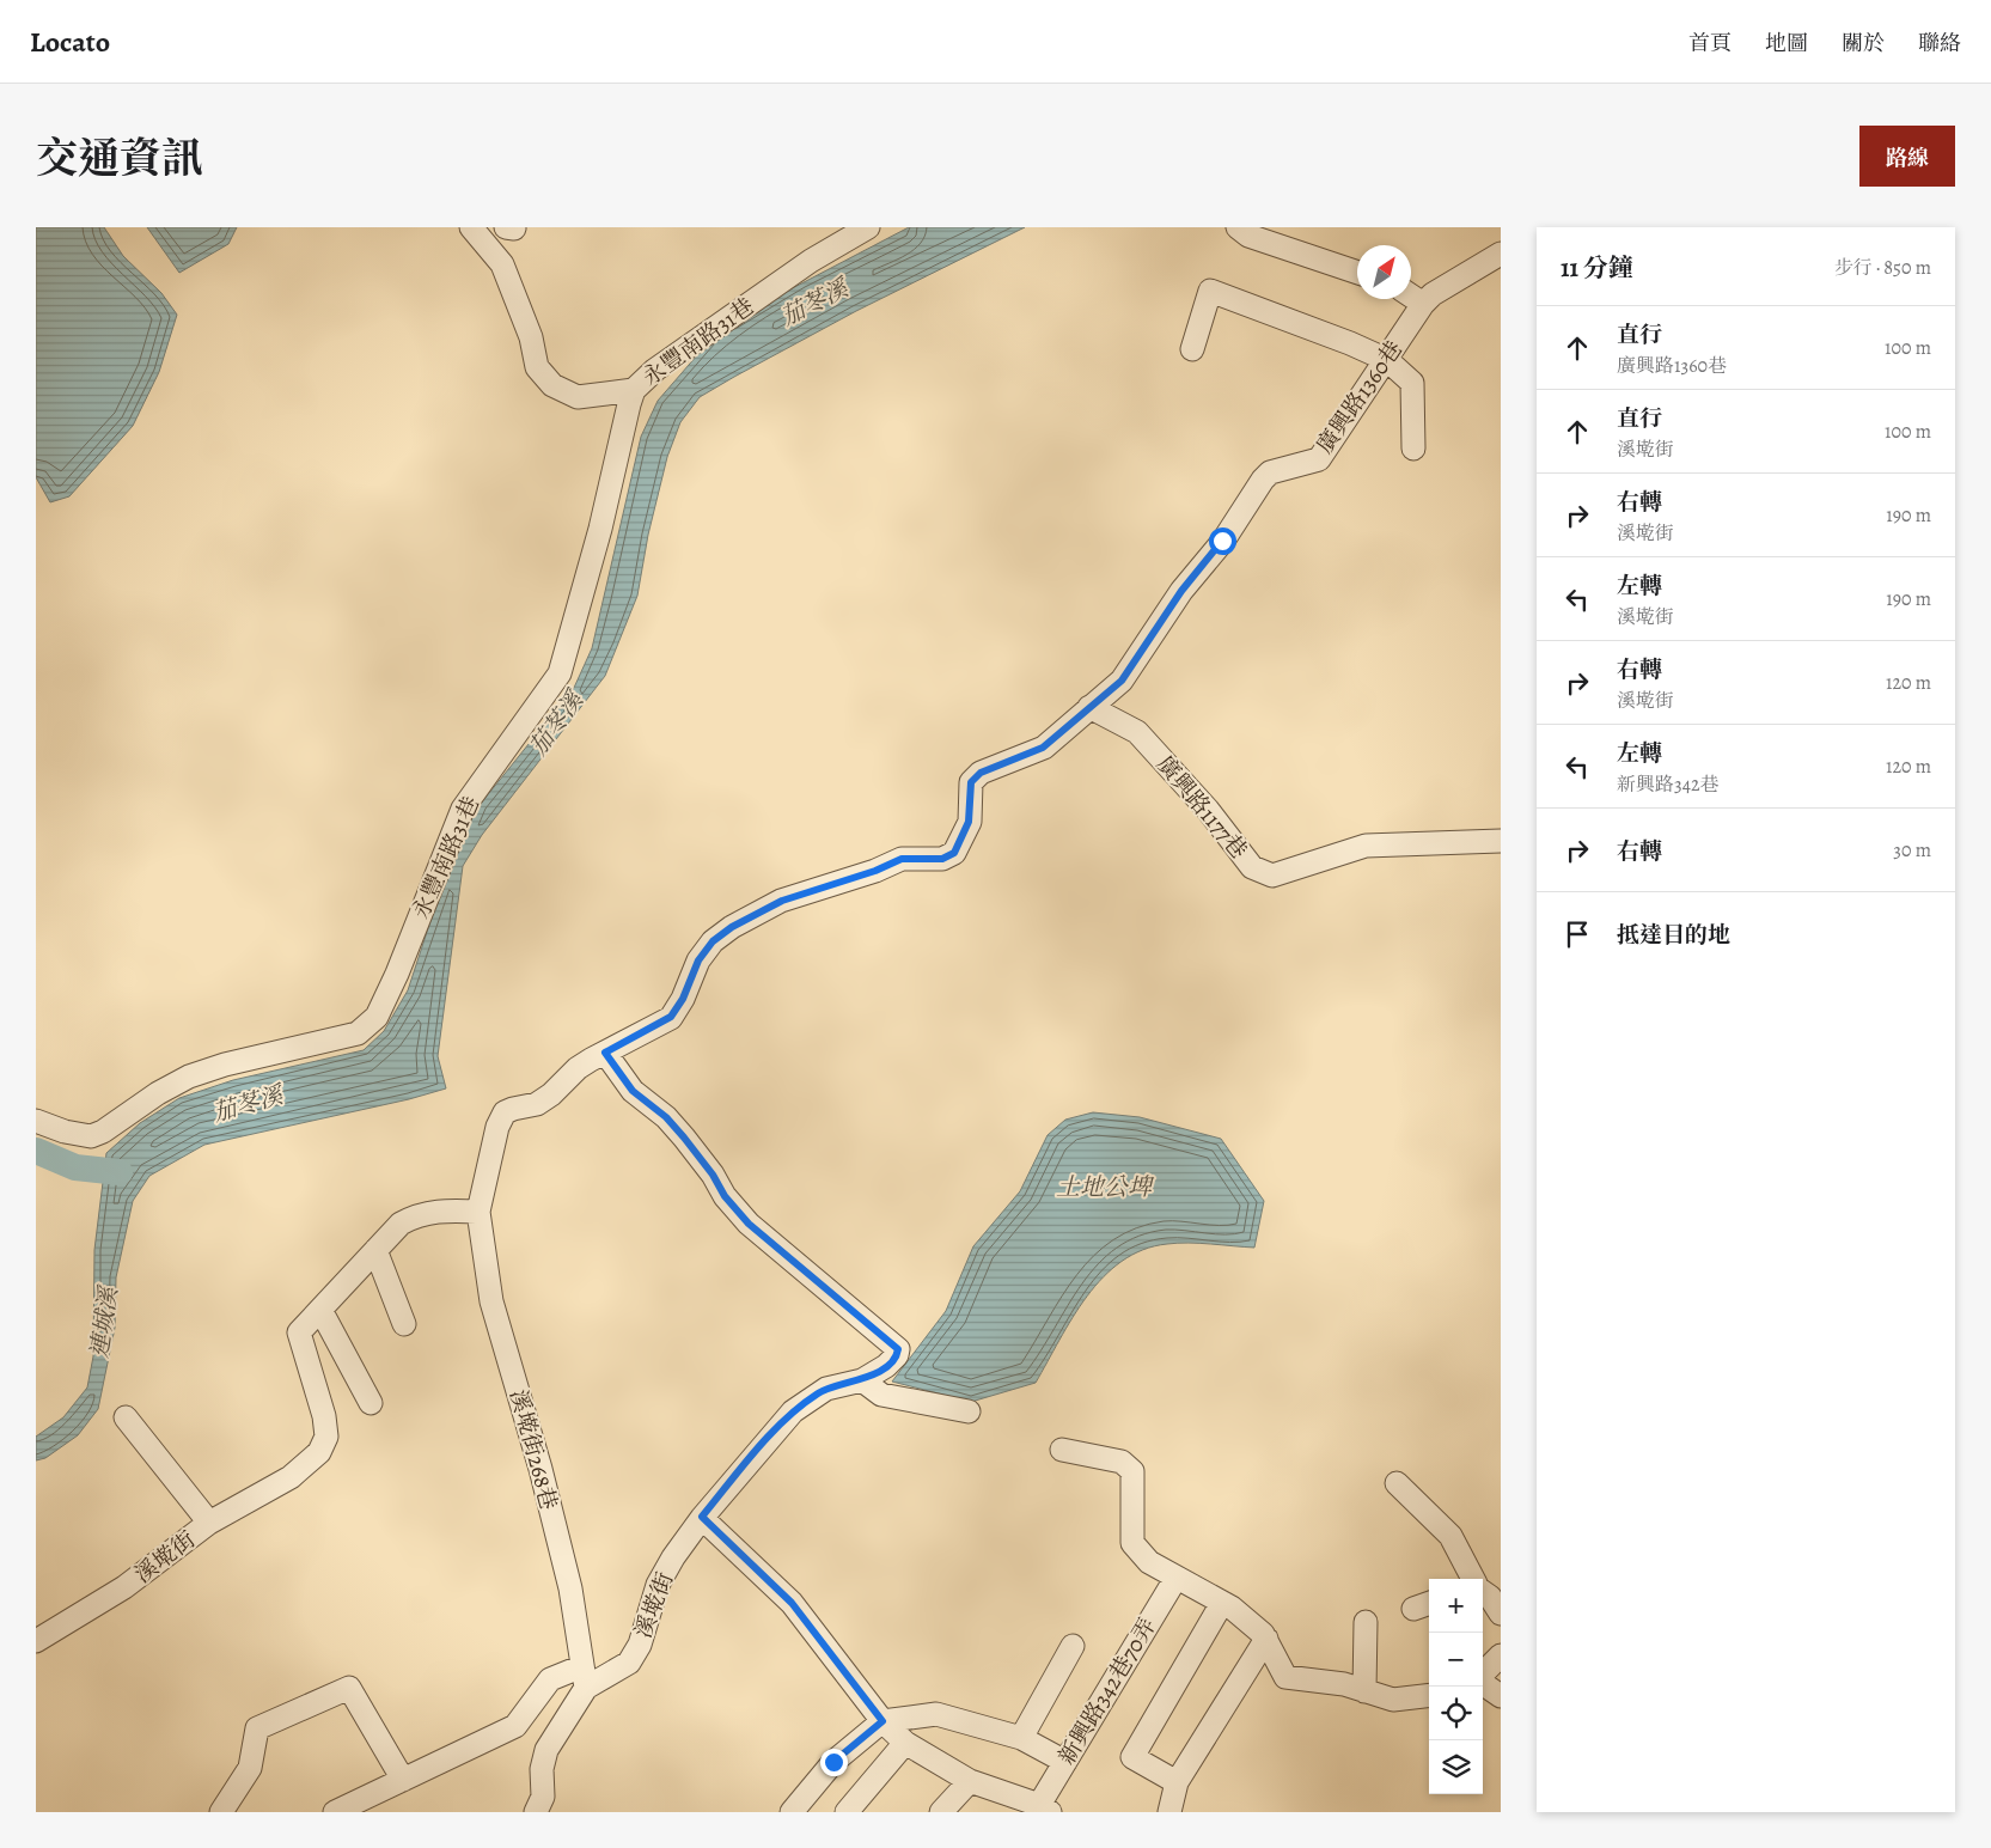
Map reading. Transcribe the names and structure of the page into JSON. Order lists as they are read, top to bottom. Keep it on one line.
{"streets":{"street":["永豐南路31巷","廣興路1360巷","廣興路1177巷","溪墘街268巷","溪墘街","新興路342巷70弄"]},"crossings":[["廣興路1360巷","廣興路1177巷"],["溪墘街268巷","溪墘街"]],"water":["茄苳溪","土地公埤","連城溪"],"north":"top right","page":{"header":"Locato","nav":["首頁","地圖","關於","聯絡"],"title":"交通資訊","buttons":"路線","heading":["11 分鐘","步行 · 850 m"],"list":[["直行","廣興路1360巷","100 m"],["直行","溪墘街","100 m"],["右轉","溪墘街","190 m"],["左轉","溪墘街","190 m"],["右轉","溪墘街","120 m"],["左轉","新興路342巷","120 m"],["右轉","30 m"],"抵達目的地"],"map_buttons":["+","−"]}}
